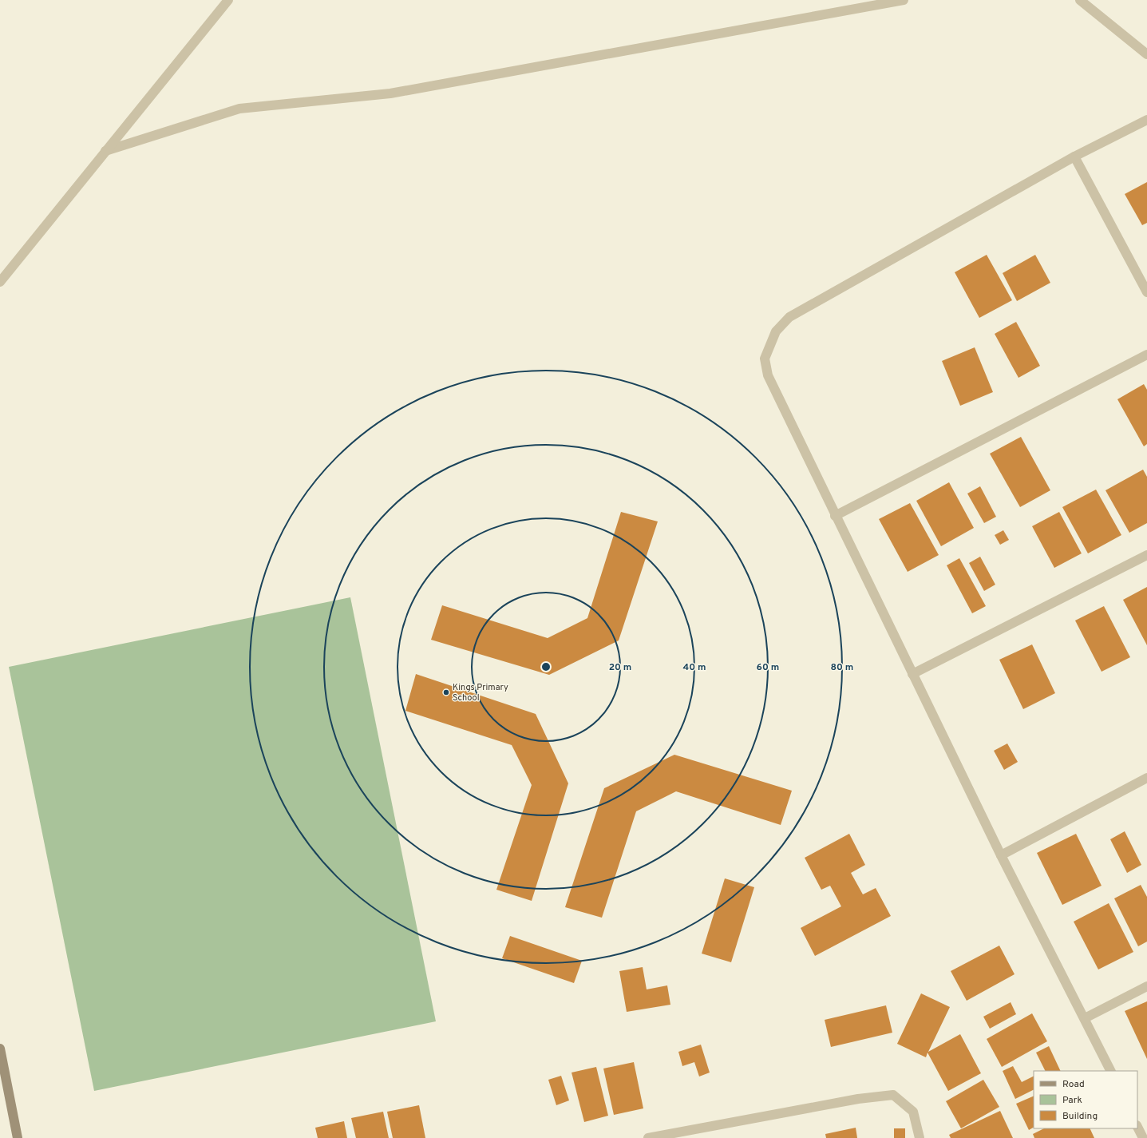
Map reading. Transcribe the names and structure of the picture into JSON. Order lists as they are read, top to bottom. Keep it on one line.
{"places":["Kings Primary School"],"legend":["Road","Park","Building"],"rings":["20 m","40 m","60 m","80 m"]}
